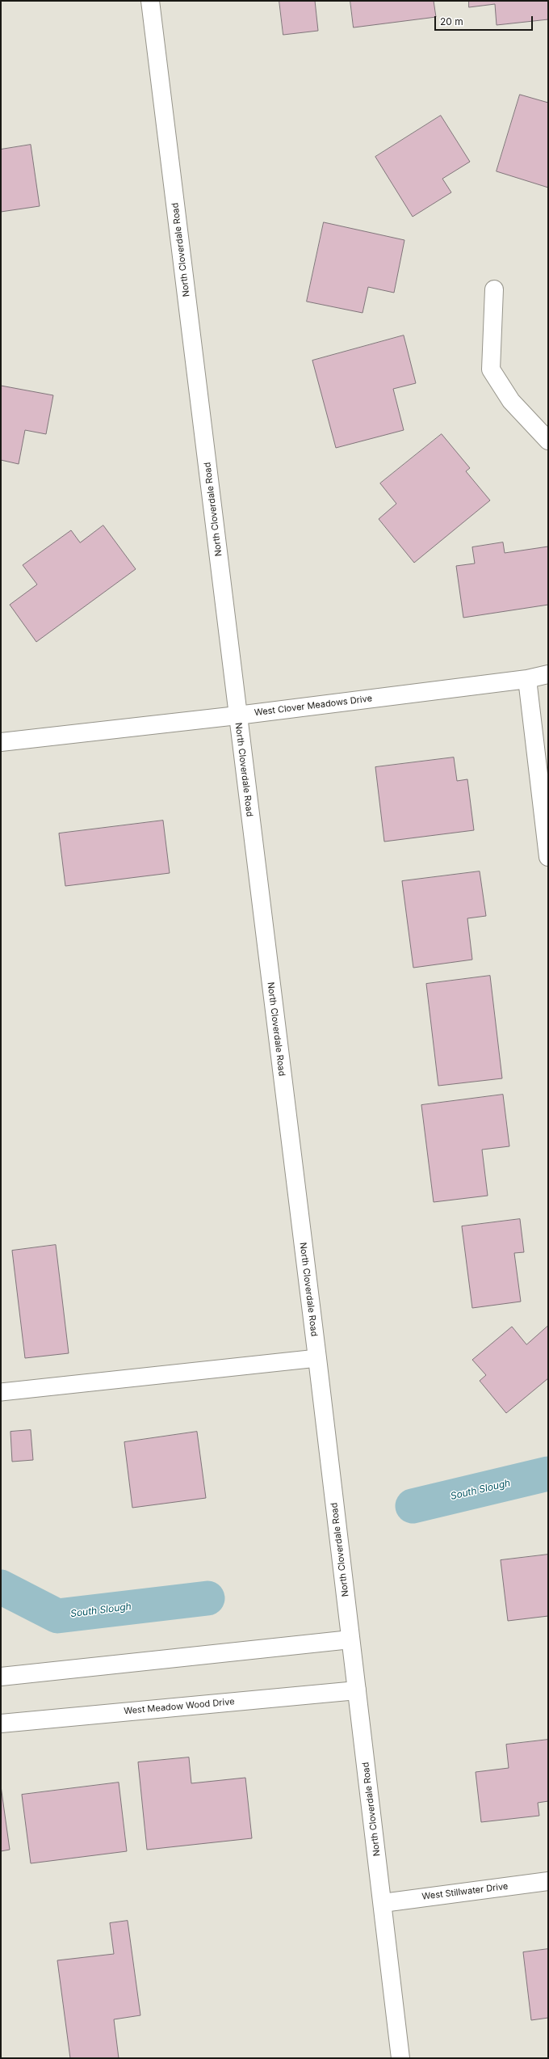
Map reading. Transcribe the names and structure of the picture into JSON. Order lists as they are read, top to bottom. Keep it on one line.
{"streets":{"main road":["North Cloverdale Road","West Clover Meadows Drive","West Meadow Wood Drive","West Stillwater Drive"]},"crossings":[["North Cloverdale Road","West Clover Meadows Drive"],["North Cloverdale Road","West Meadow Wood Drive"],["North Cloverdale Road","West Stillwater Drive"]],"water":["South Slough"],"scale_bar":"20 m"}
